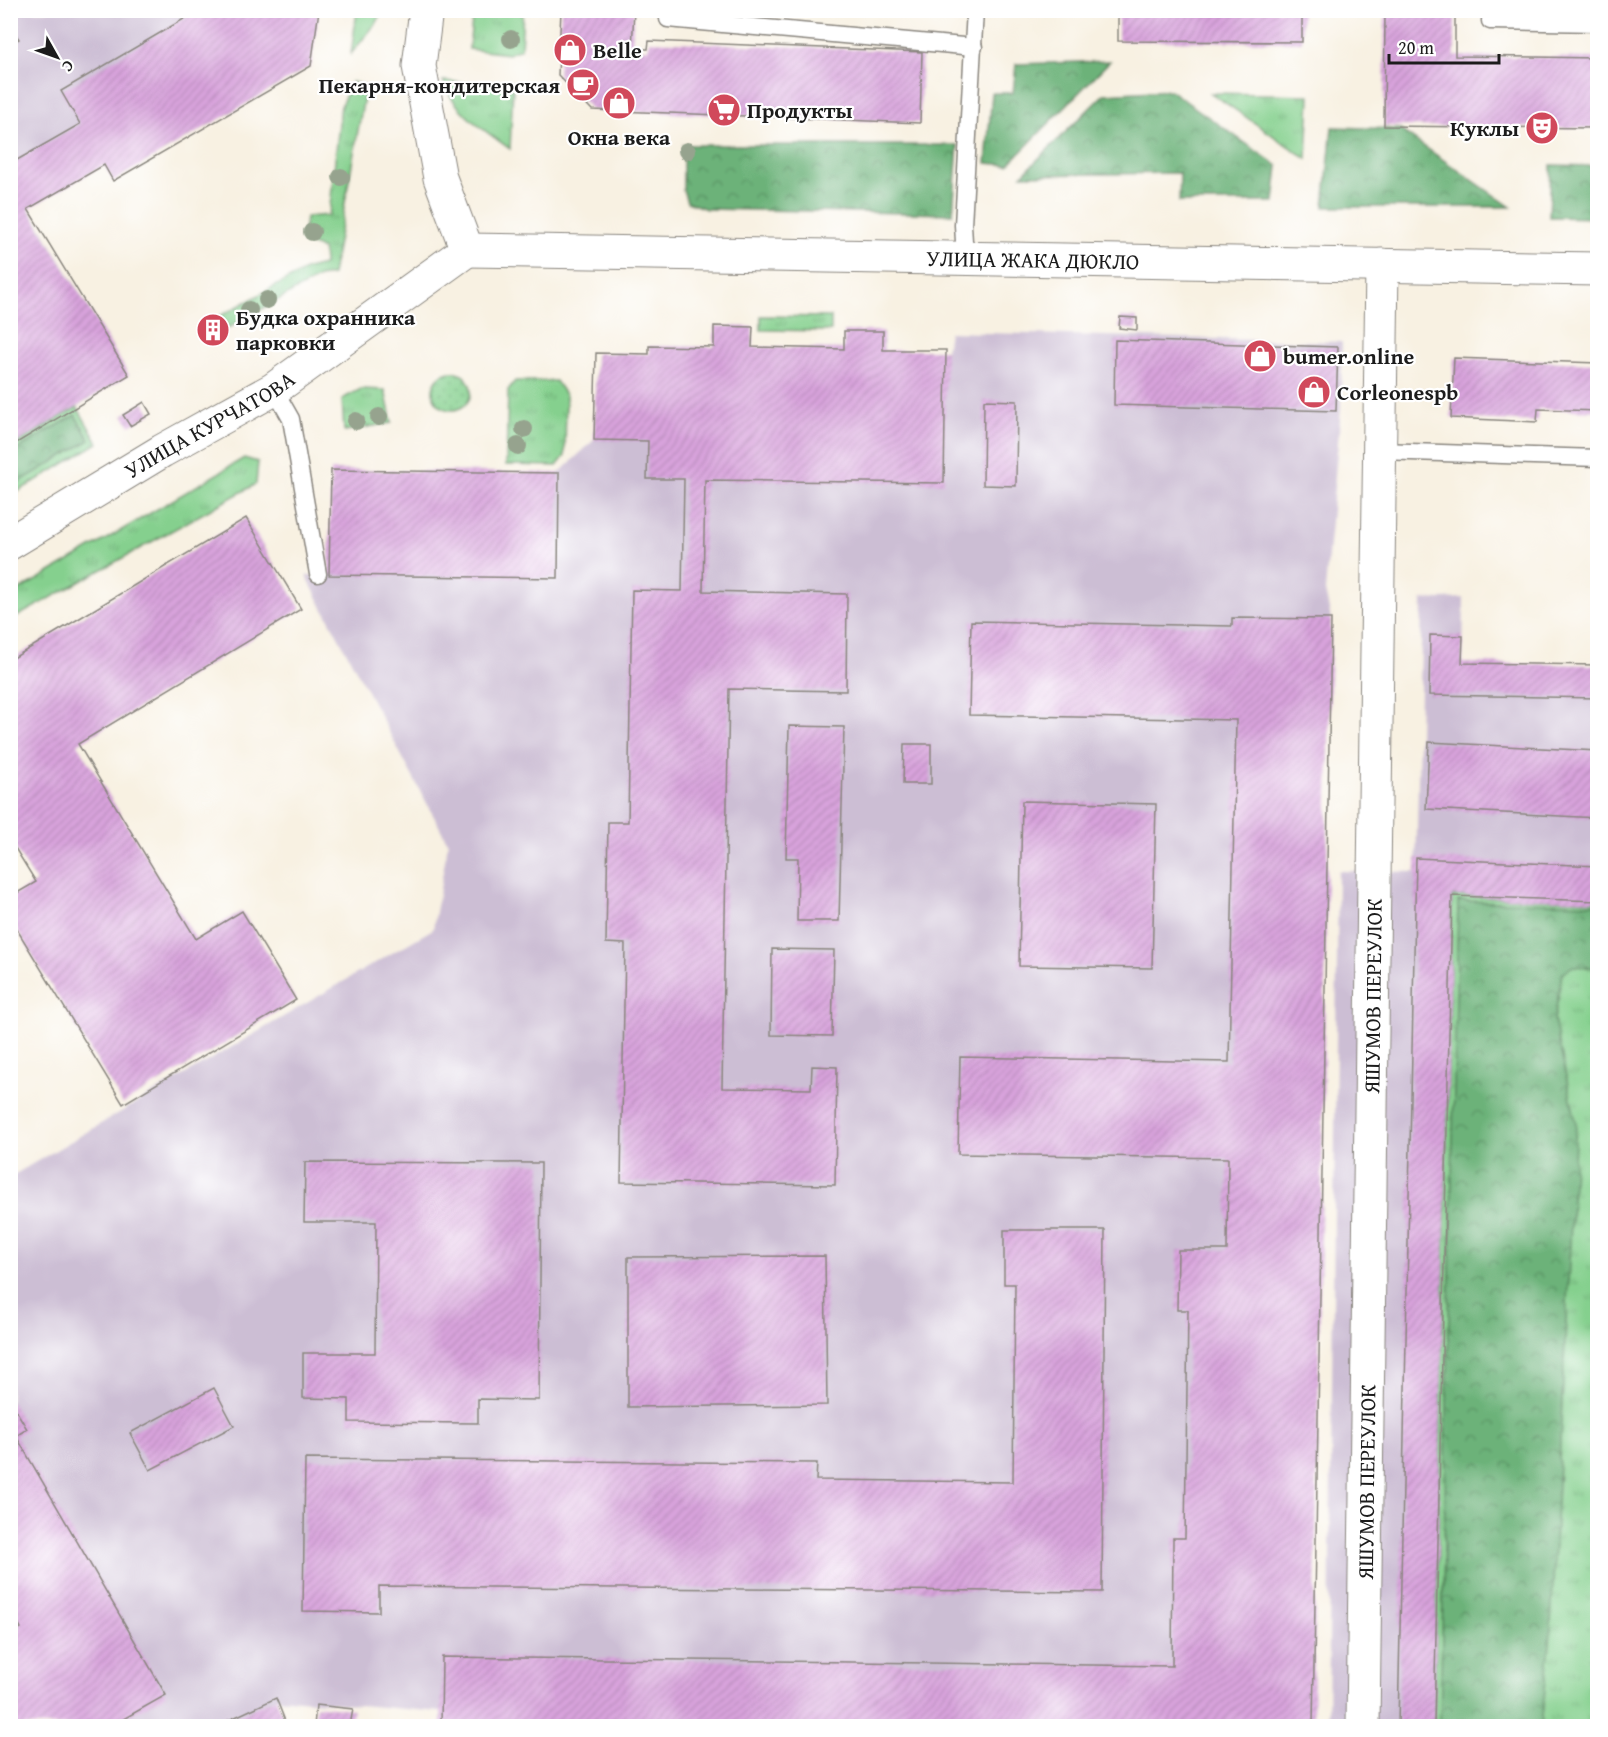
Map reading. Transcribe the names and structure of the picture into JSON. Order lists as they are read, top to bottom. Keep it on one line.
{"streets":{"street":["УЛИЦА ЖАКА ДЮКЛО","УЛИЦА КУРЧАТОВА","ЯШУМОВ ПЕРЕУЛОК"]},"crossings":[["УЛИЦА ЖАКА ДЮКЛО","УЛИЦА КУРЧАТОВА"],["УЛИЦА ЖАКА ДЮКЛО","ЯШУМОВ ПЕРЕУЛОК"]],"places":{"shop":["Belle","Окна века","bumer.online","Corleonespb"],"cafe":["Пекарня-кондитерская"],"supermarket":["Продукты"],"theatre":["Куклы"],"building":["Будка охранника парковки"]},"scale_bar":"20 m","north":"bottom right"}
